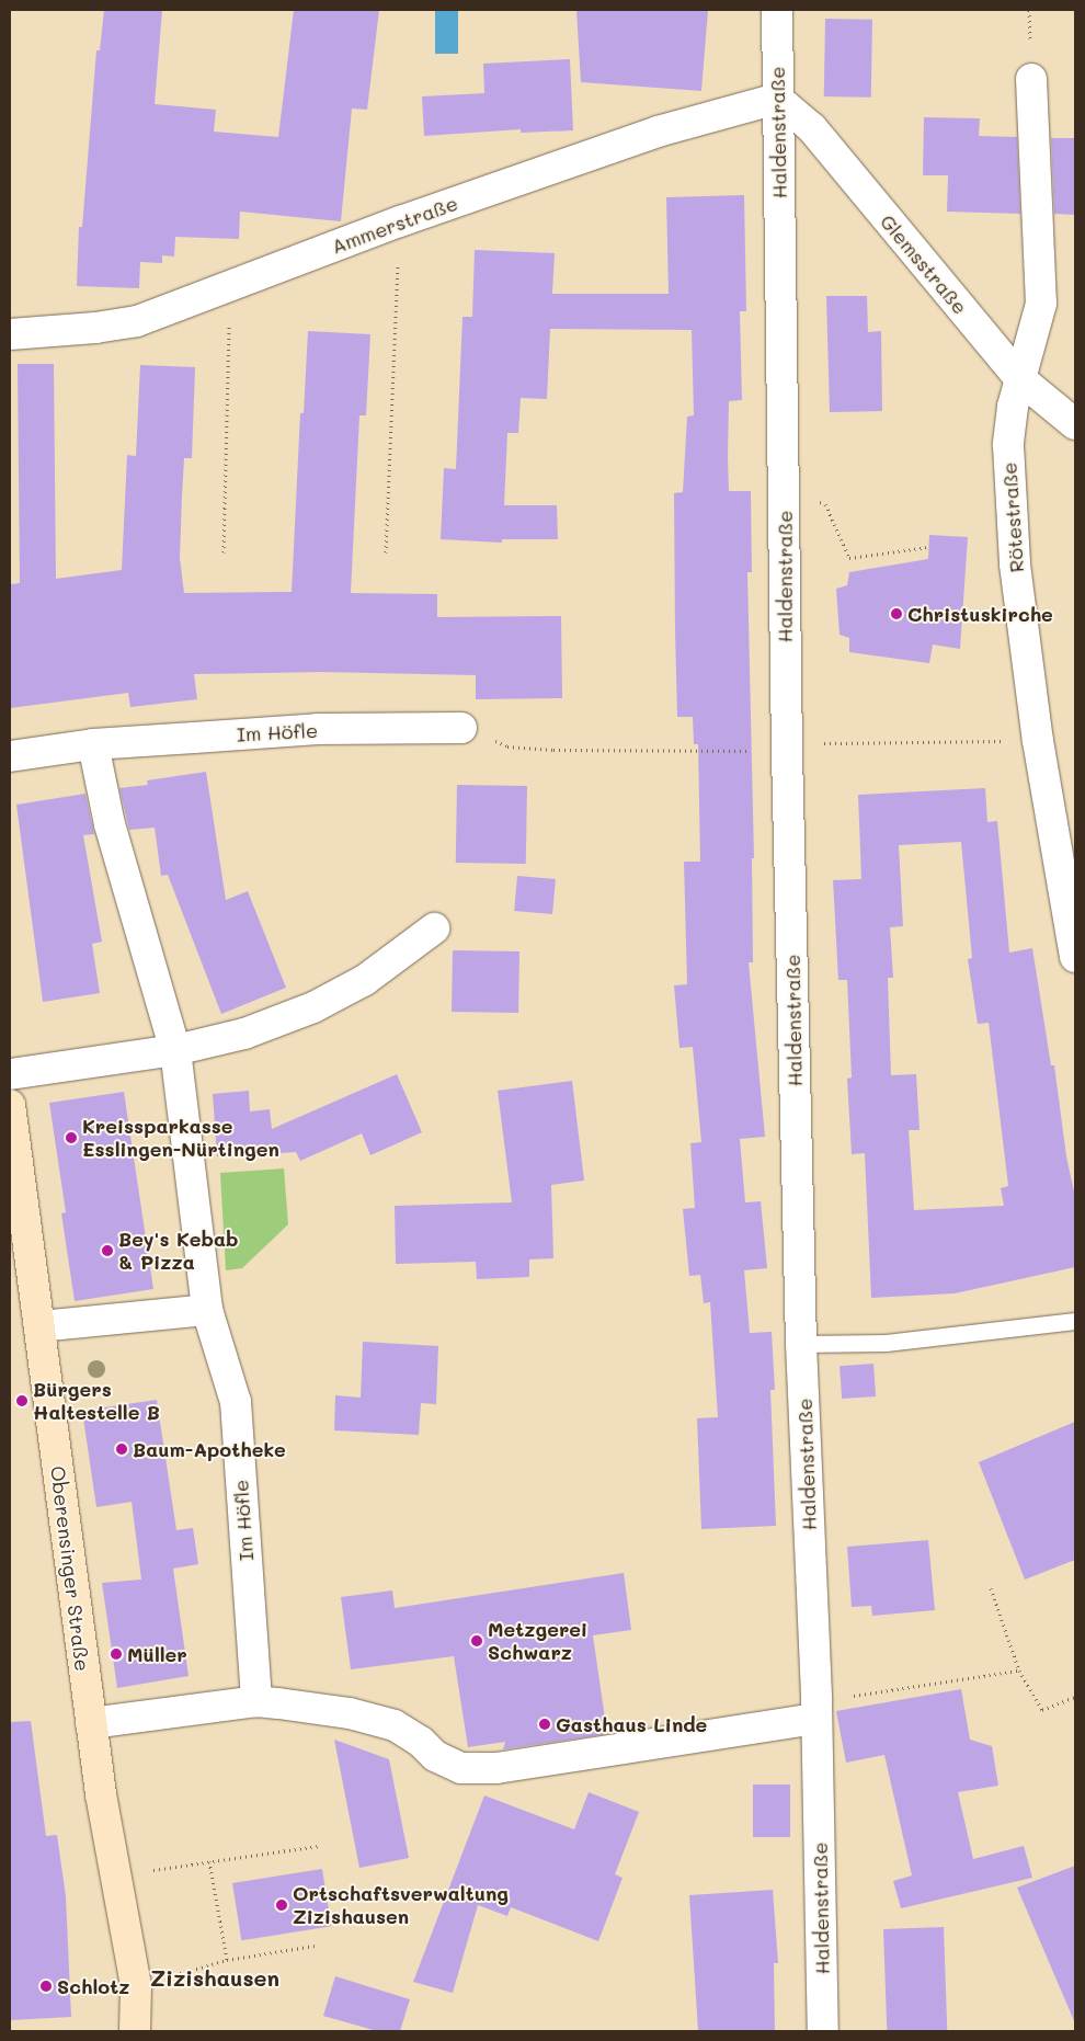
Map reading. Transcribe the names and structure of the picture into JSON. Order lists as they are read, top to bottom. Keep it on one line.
{"streets":{"street":["Haldenstraße","Ammerstraße","Glemsstraße","Rötestraße","Im Höfle","Oberensinger Straße"]},"crossings":[["Haldenstraße","Ammerstraße"],["Haldenstraße","Glemsstraße"],["Ammerstraße","Glemsstraße"],["Glemsstraße","Rötestraße"]],"districts":["Zizishausen"],"places":["Christuskirche","Kreissparkasse Esslingen-Nürtingen","Bey's Kebab & Pizza","Bürgers Haltestelle B","Baum-Apotheke","Metzgerei Schwarz","Müller","Gasthaus Linde","Ortschaftsverwaltung Zizishausen","Schlotz"]}
